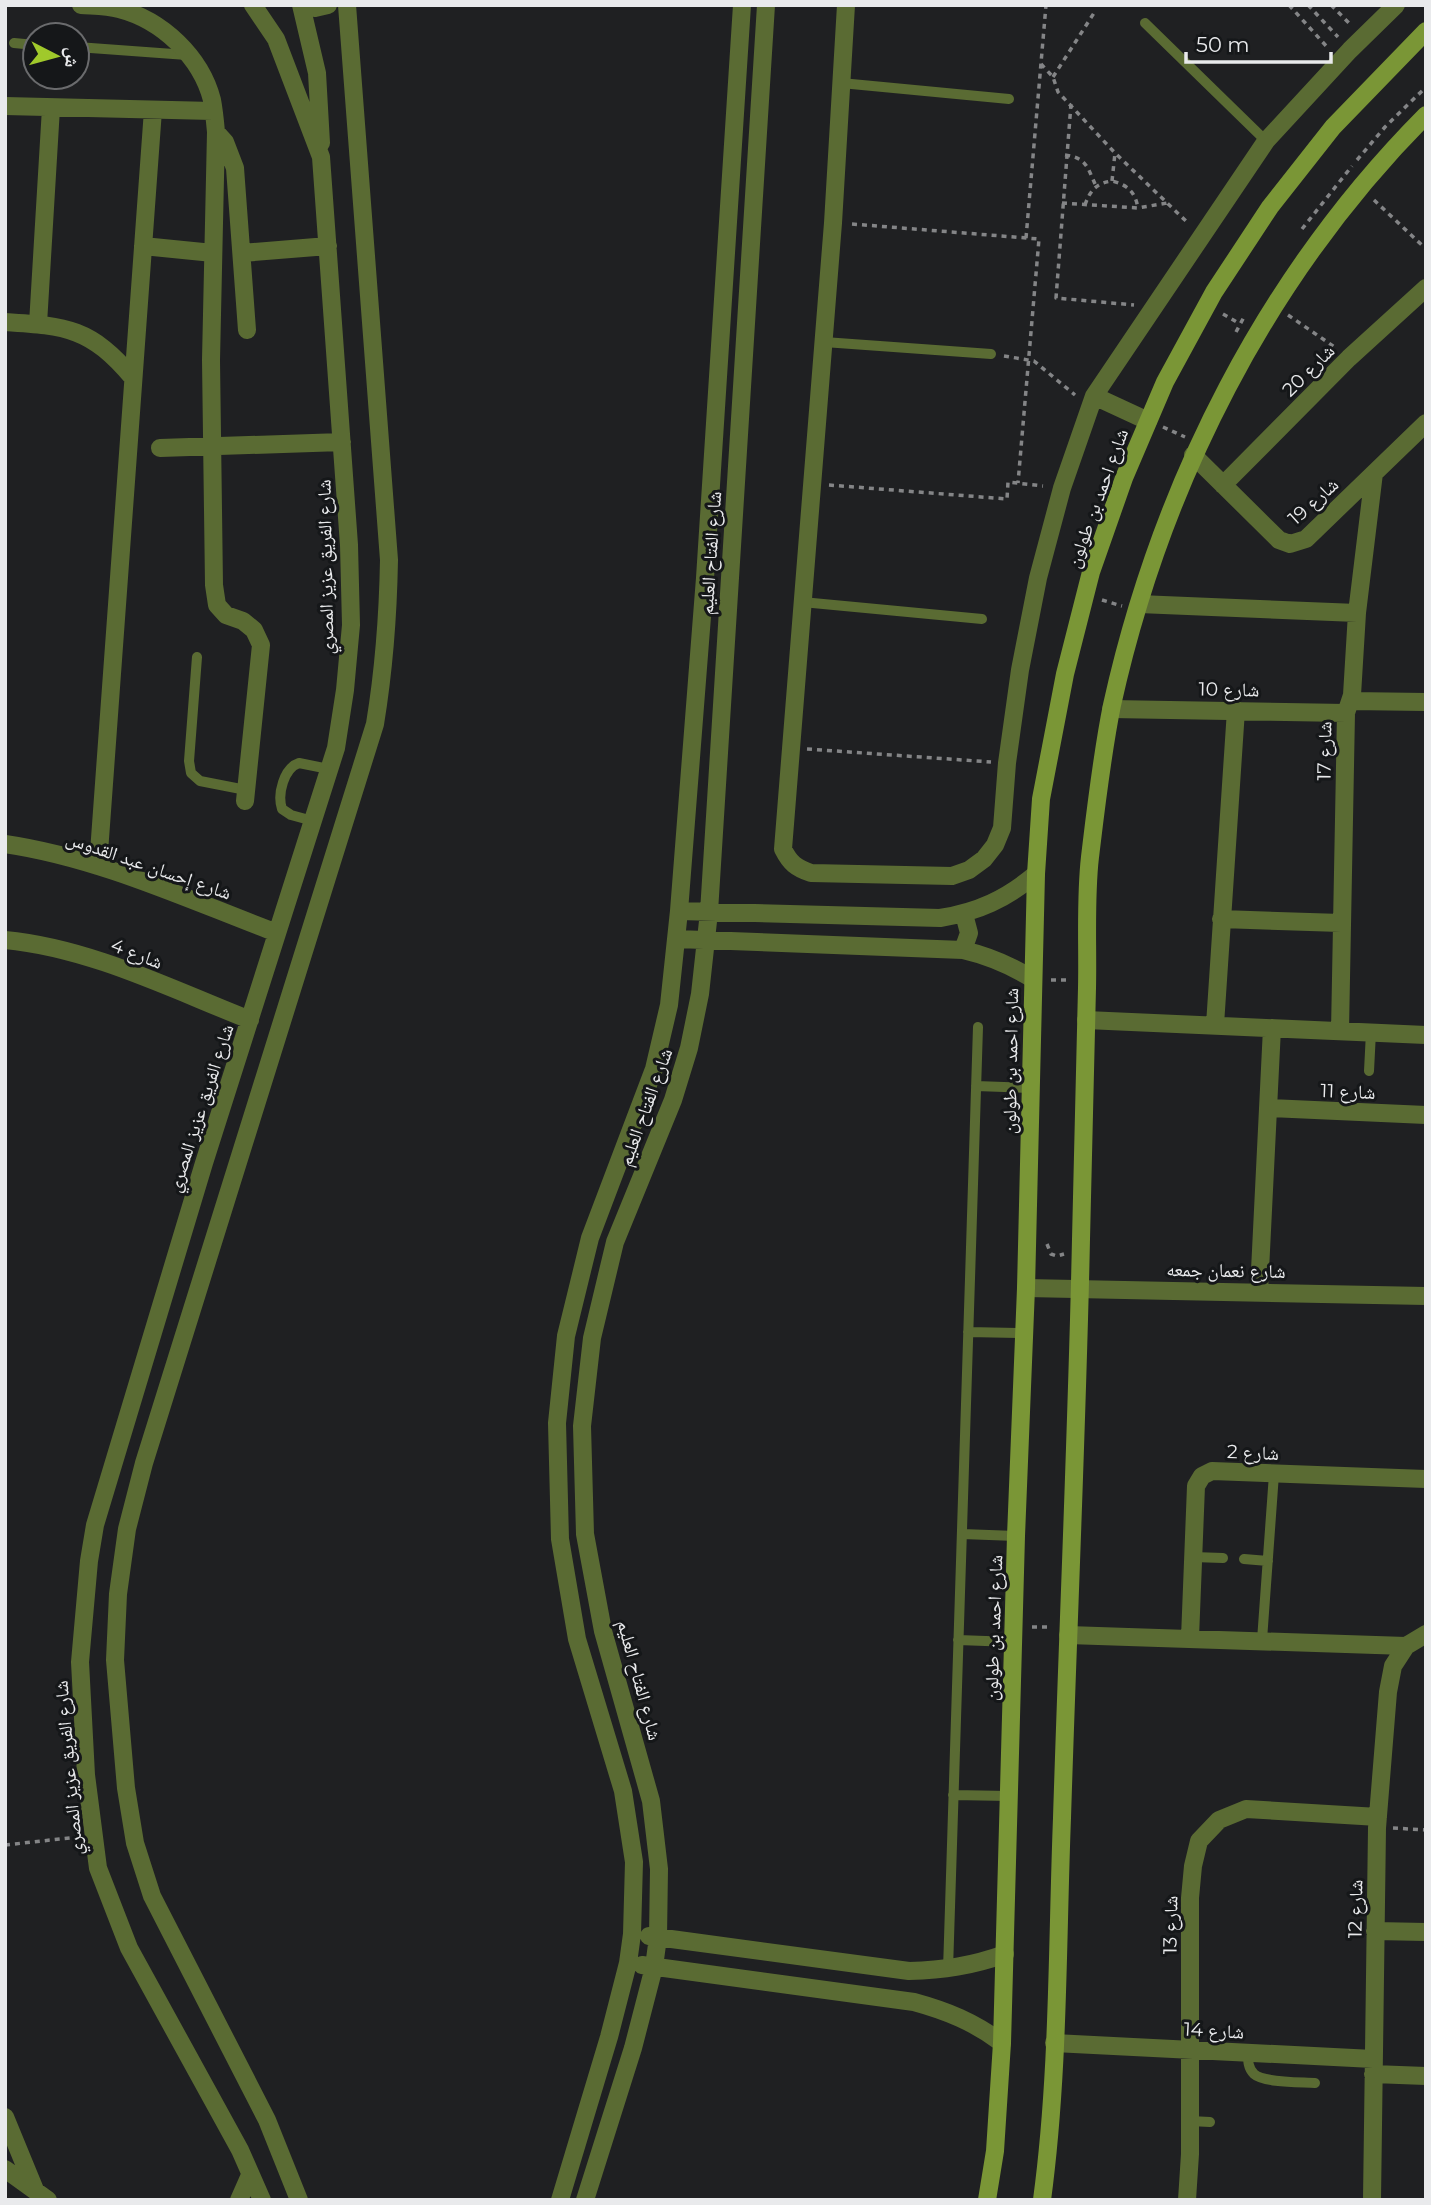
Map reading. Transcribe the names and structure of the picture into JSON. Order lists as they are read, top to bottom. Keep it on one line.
{"streets":{"street":["شارع 20","شارع احمد بن طولون","شارع 19","شارع الفتاح العليم","شارع الفريق عزيز المصري","شارع 10","شارع 17","شارع إحسان عبد القدوس","شارع 4","شارع 11","شارع نعمان جمعه","شارع 2","شارع 12","شارع 13","شارع 14"]},"crossings":[["شارع 20","شارع 19"],["شارع احمد بن طولون","شارع نعمان جمعه"],["شارع 19","شارع 17"],["شارع الفريق عزيز المصري","شارع إحسان عبد القدوس"],["شارع الفريق عزيز المصري","شارع 4"],["شارع 10","شارع 17"],["شارع 12","شارع 13"],["شارع 12","شارع 14"],["شارع 13","شارع 14"]],"scale_bar":"50 m","north":"right"}
